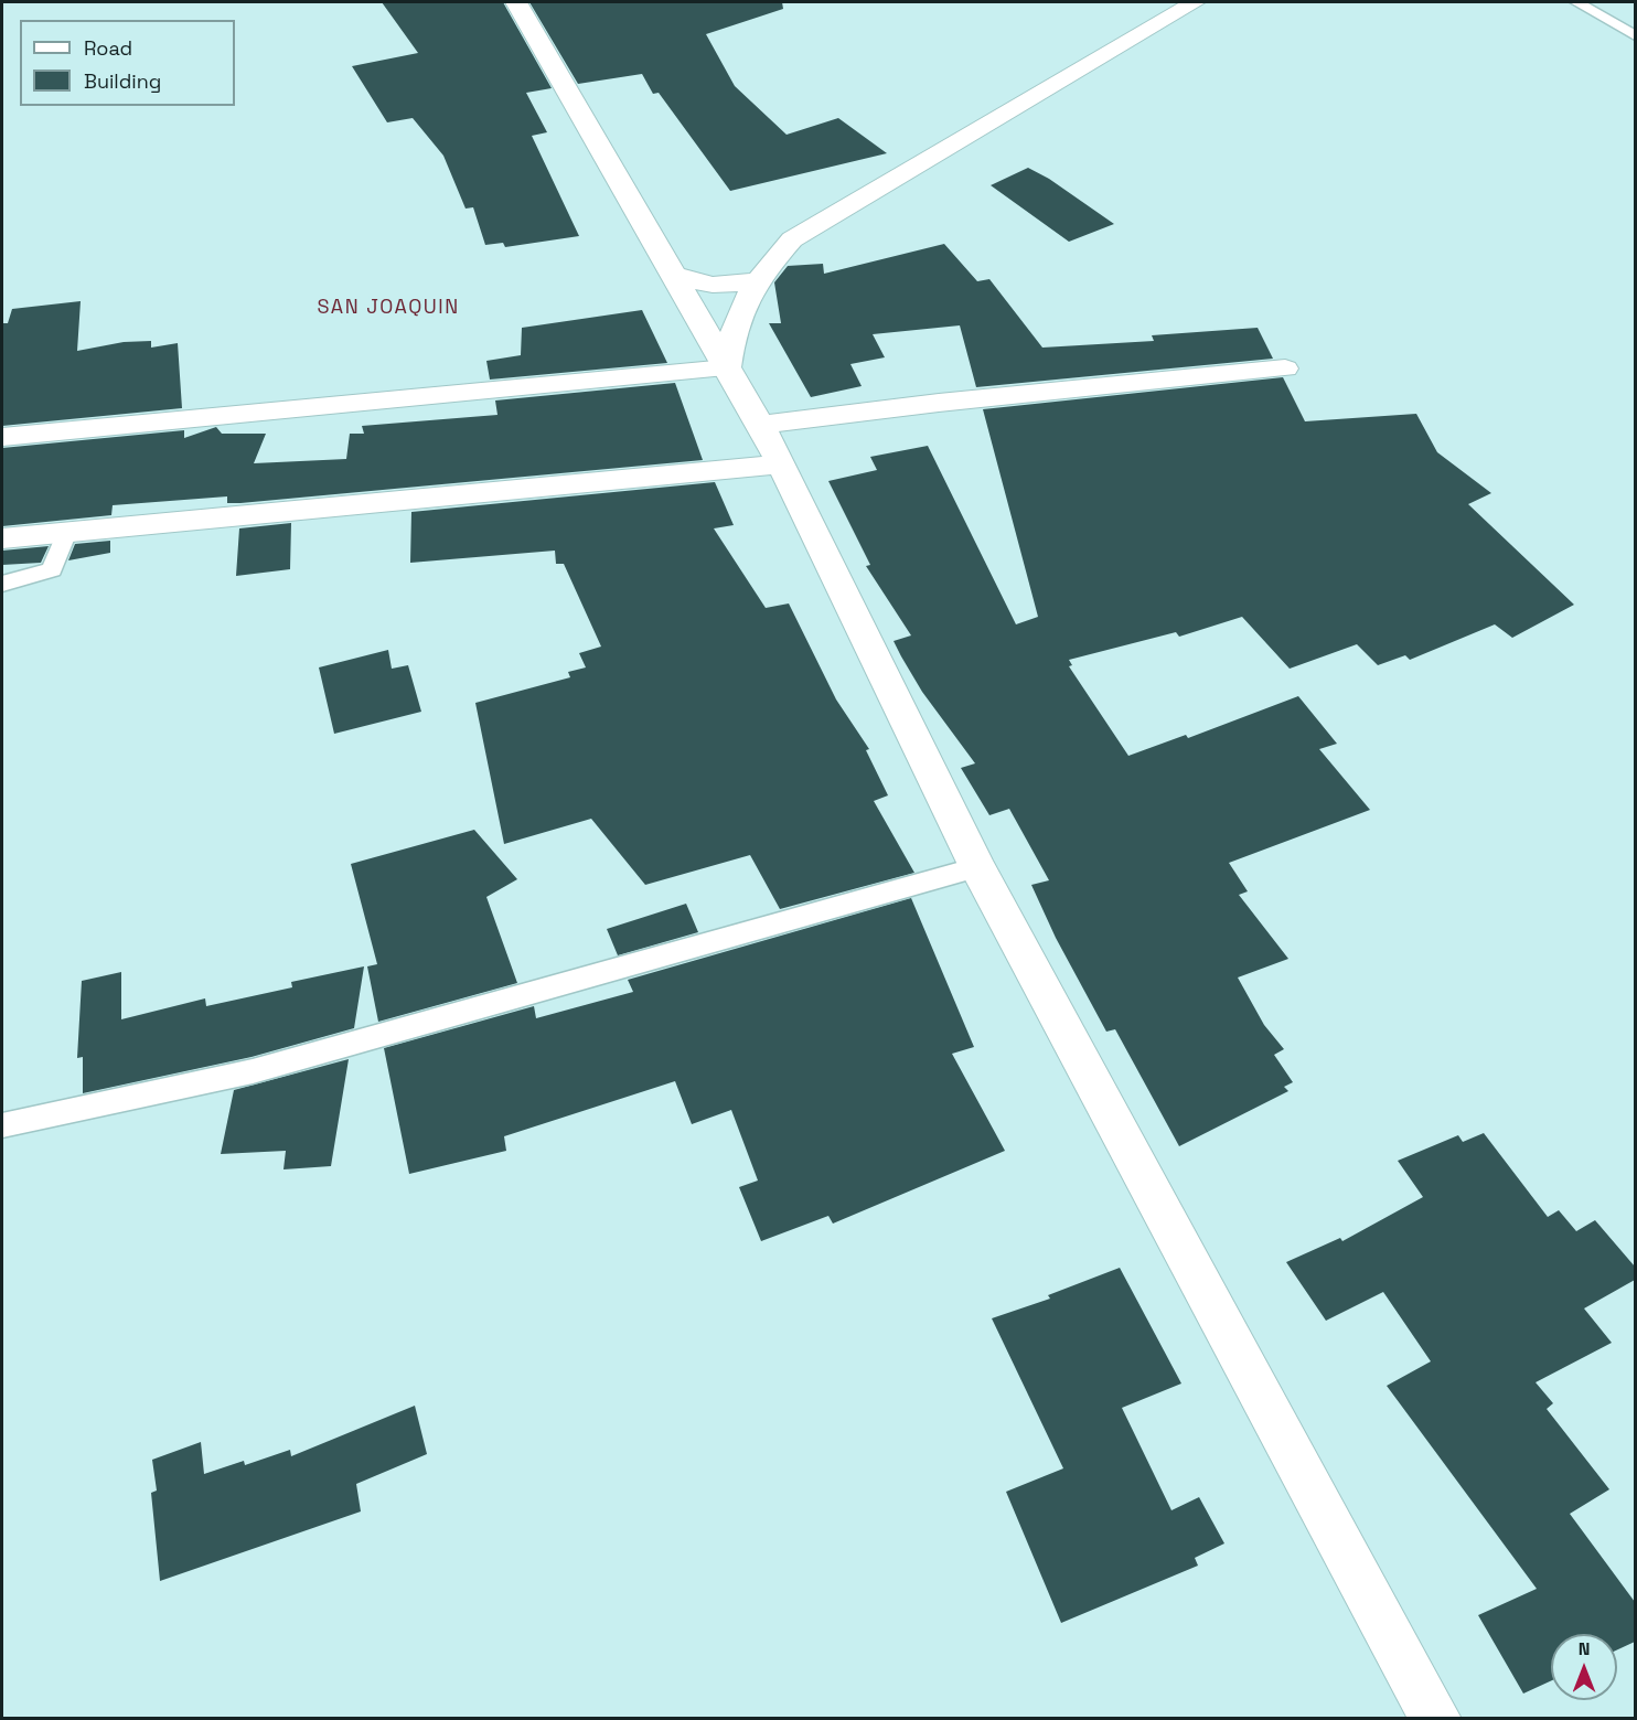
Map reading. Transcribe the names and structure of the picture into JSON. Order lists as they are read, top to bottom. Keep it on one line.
{"districts":["SAN JOAQUIN"],"legend":["Road","Building"],"north":"top"}
